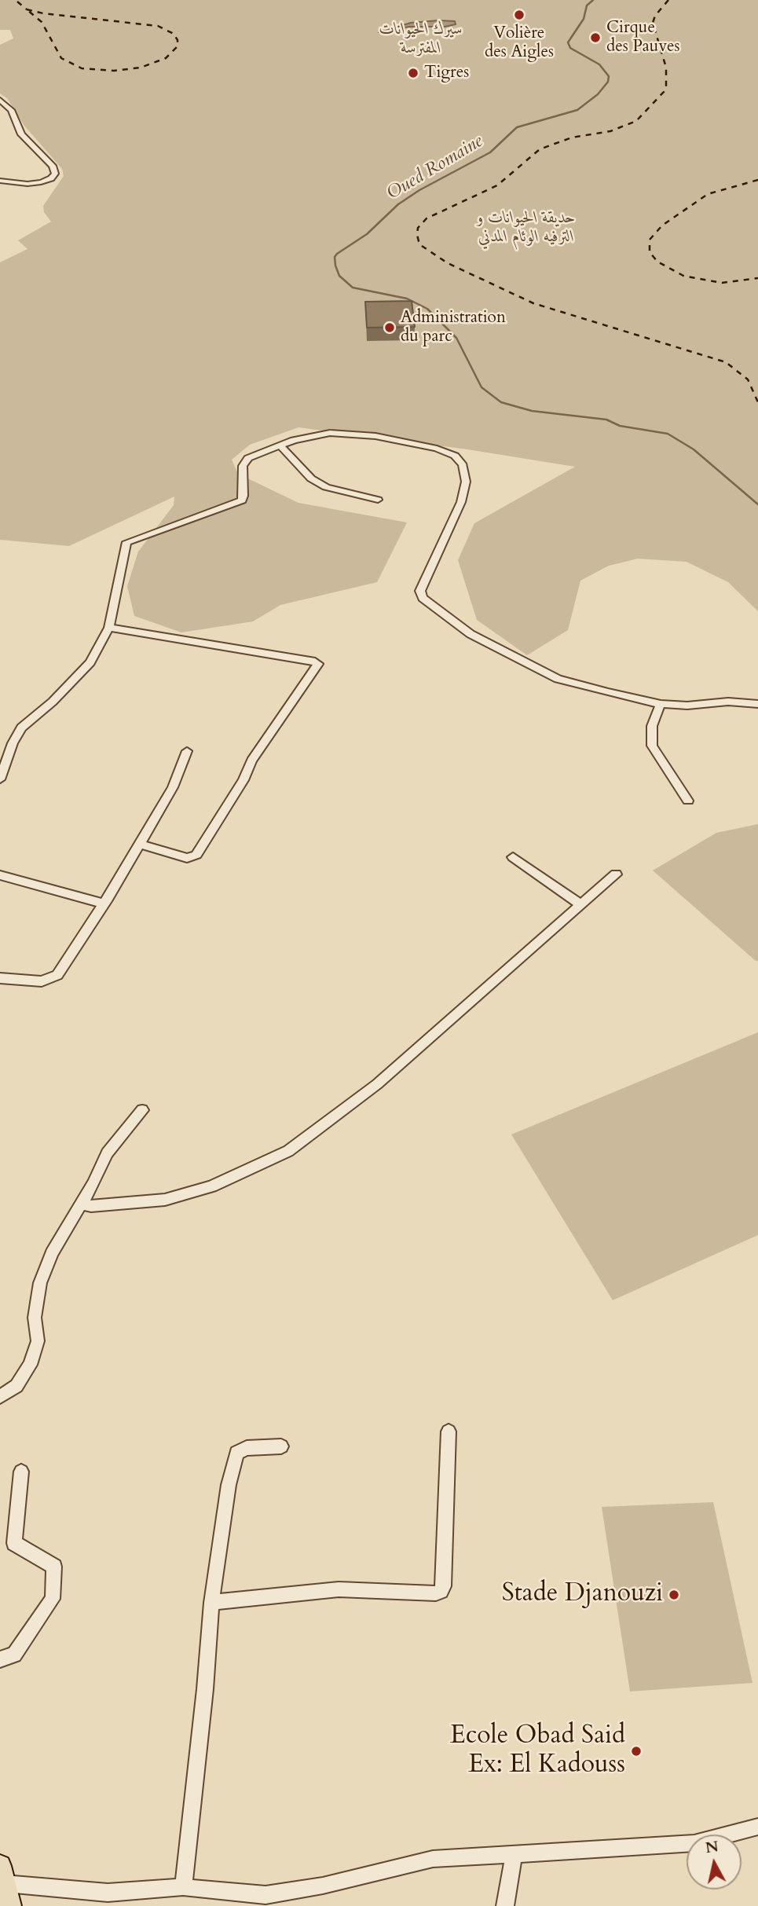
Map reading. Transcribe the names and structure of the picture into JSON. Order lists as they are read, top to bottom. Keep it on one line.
{"water":["Oued Romaine"],"parks":["سيرك الحيوانات المفترسة","حديقة الحيوانات و الترفيه الوئام المدني"],"places":["Volière des Aigles","Cirque des Pauves","Tigres","Administration du parc","Stade Djanouzi","Ecole Obad Said Ex: El Kadouss"],"north":"top"}
